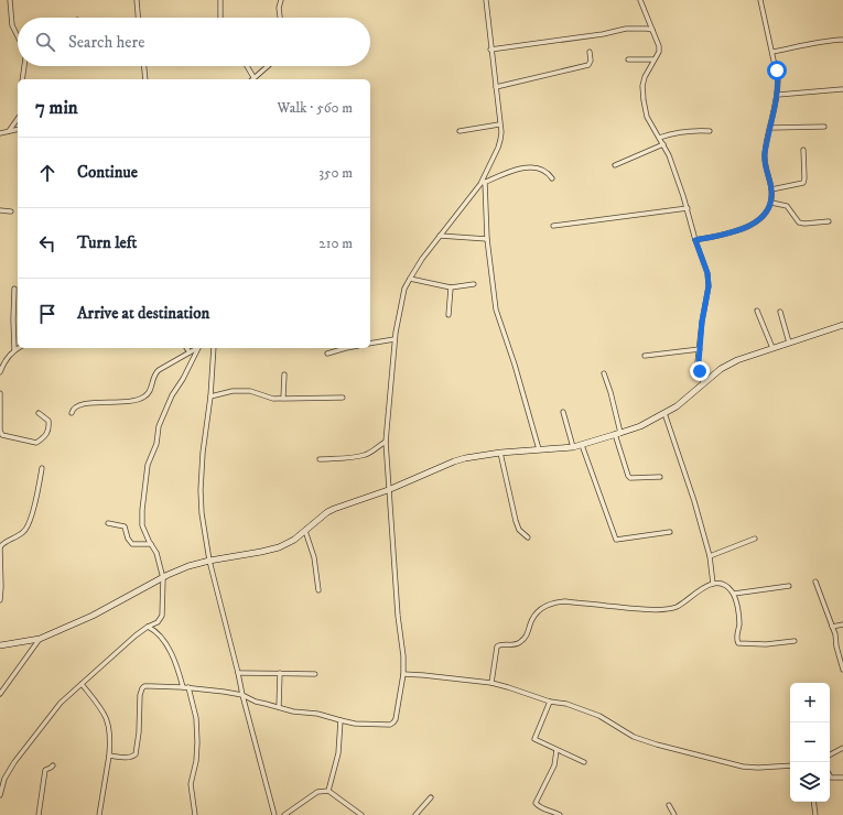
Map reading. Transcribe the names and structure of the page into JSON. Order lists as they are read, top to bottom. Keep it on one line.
{"page":{"search":"Search here","heading":["7 min","Walk · 560 m"],"list":[["Continue","350 m"],["Turn left","210 m"],"Arrive at destination"],"map_buttons":["+","−"]}}
